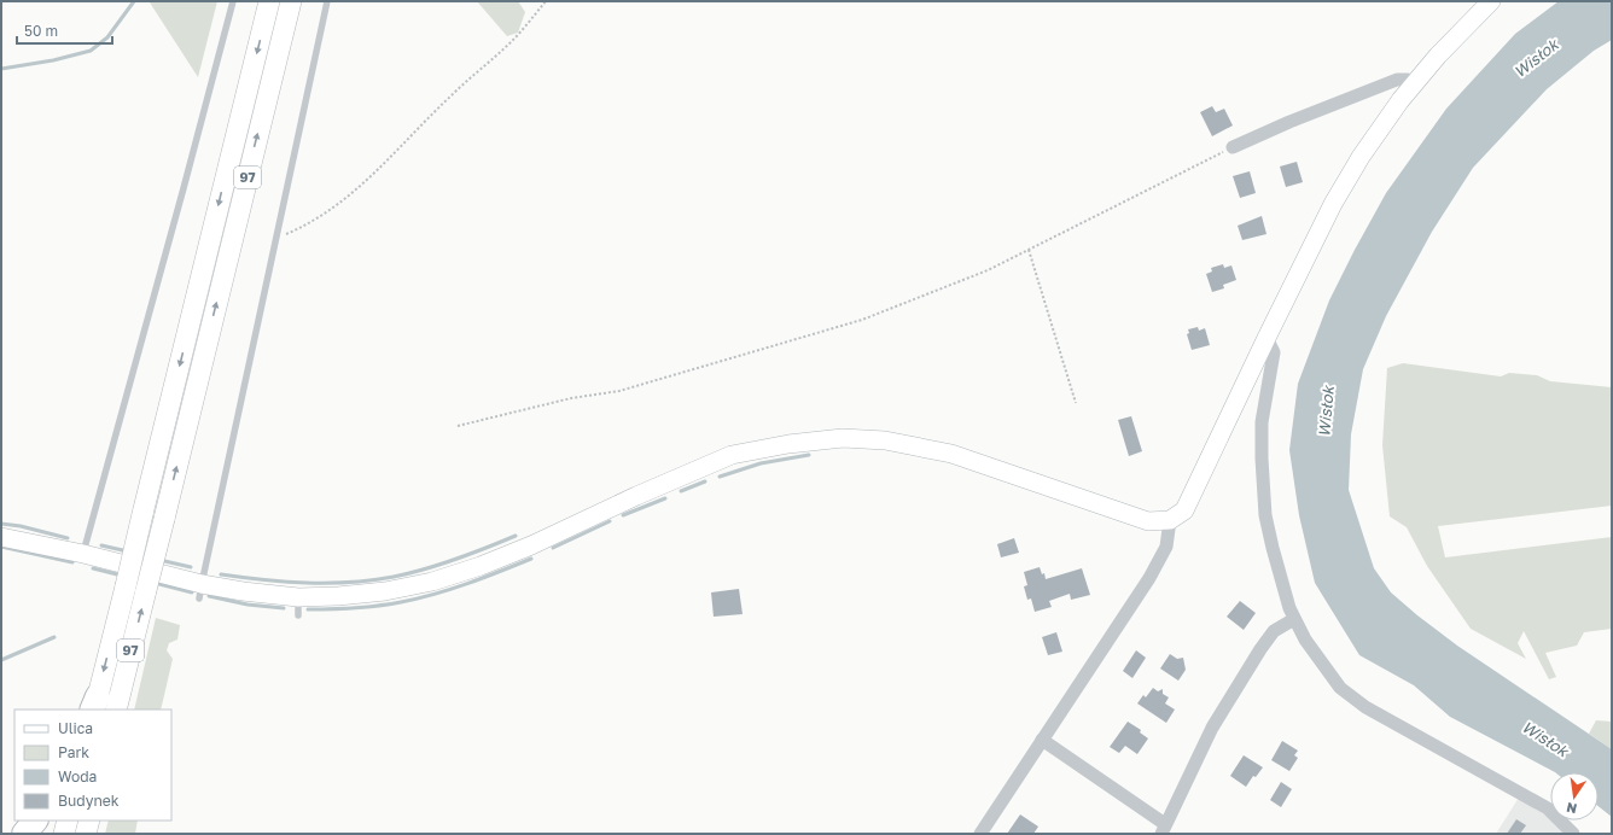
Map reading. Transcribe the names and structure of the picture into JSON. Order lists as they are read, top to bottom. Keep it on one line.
{"streets":{"main road":["97"]},"water":["Wisłok"],"legend":["Ulica","Park","Woda","Budynek"],"scale_bar":"50 m","north":"bottom"}
